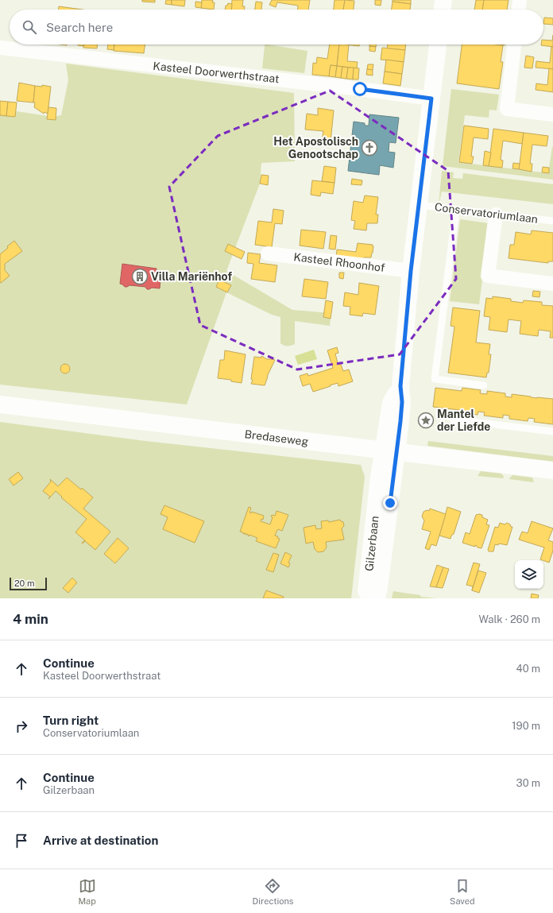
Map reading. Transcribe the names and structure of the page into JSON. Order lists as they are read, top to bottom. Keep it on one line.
{"streets":{"street":["Kasteel Doorwerthstraat","Conservatoriumlaan","Kasteel Rhoonhof","Bredaseweg","Gilzerbaan"]},"crossings":[["Kasteel Doorwerthstraat","Conservatoriumlaan"],["Conservatoriumlaan","Kasteel Rhoonhof"],["Conservatoriumlaan","Bredaseweg"],["Conservatoriumlaan","Gilzerbaan"],["Bredaseweg","Gilzerbaan"]],"places":{"church":["Het Apostolisch Genootschap"],"building":["Villa Mariënhof"],"place":["Mantel der Liefde"]},"scale_bar":"20 m","page":{"search":"Search here","scale":"20 m","heading":["4 min","Walk · 260 m"],"list":[["Continue","Kasteel Doorwerthstraat","40 m"],["Turn right","Conservatoriumlaan","190 m"],["Continue","Gilzerbaan","30 m"],"Arrive at destination"],"nav":["Map","Directions","Saved"]}}
